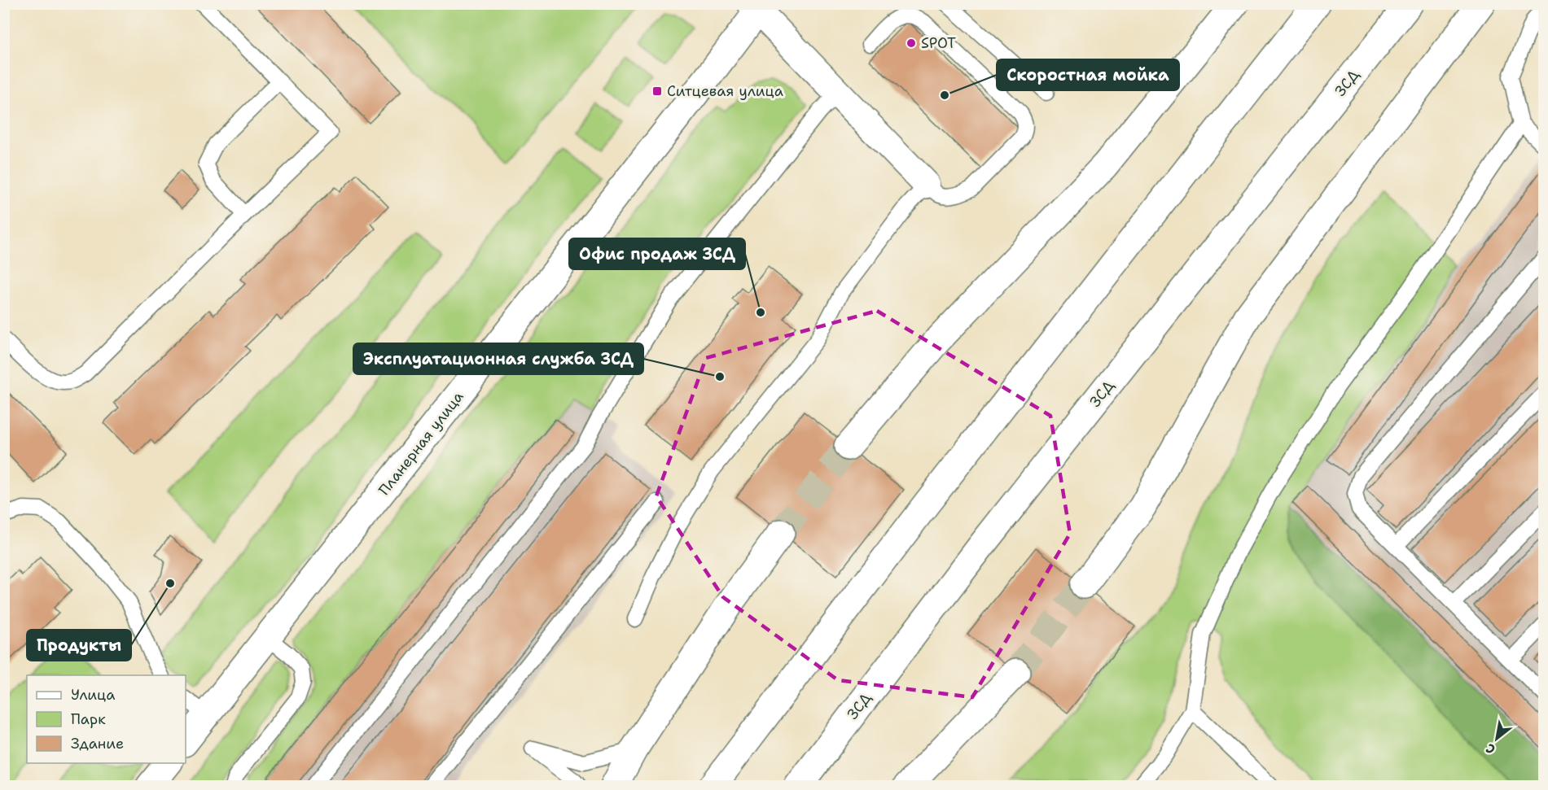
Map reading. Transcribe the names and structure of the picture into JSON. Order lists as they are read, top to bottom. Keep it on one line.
{"streets":{"main road":["ЗСД","Планерная улица"]},"places":{"other":["SPOT","Скоростная мойка","Офис продаж ЗСД","Эксплуатационная служба ЗСД","Продукты"],"transit":["Ситцевая улица"]},"legend":["Улица","Парк","Здание"],"north":"bottom left"}
